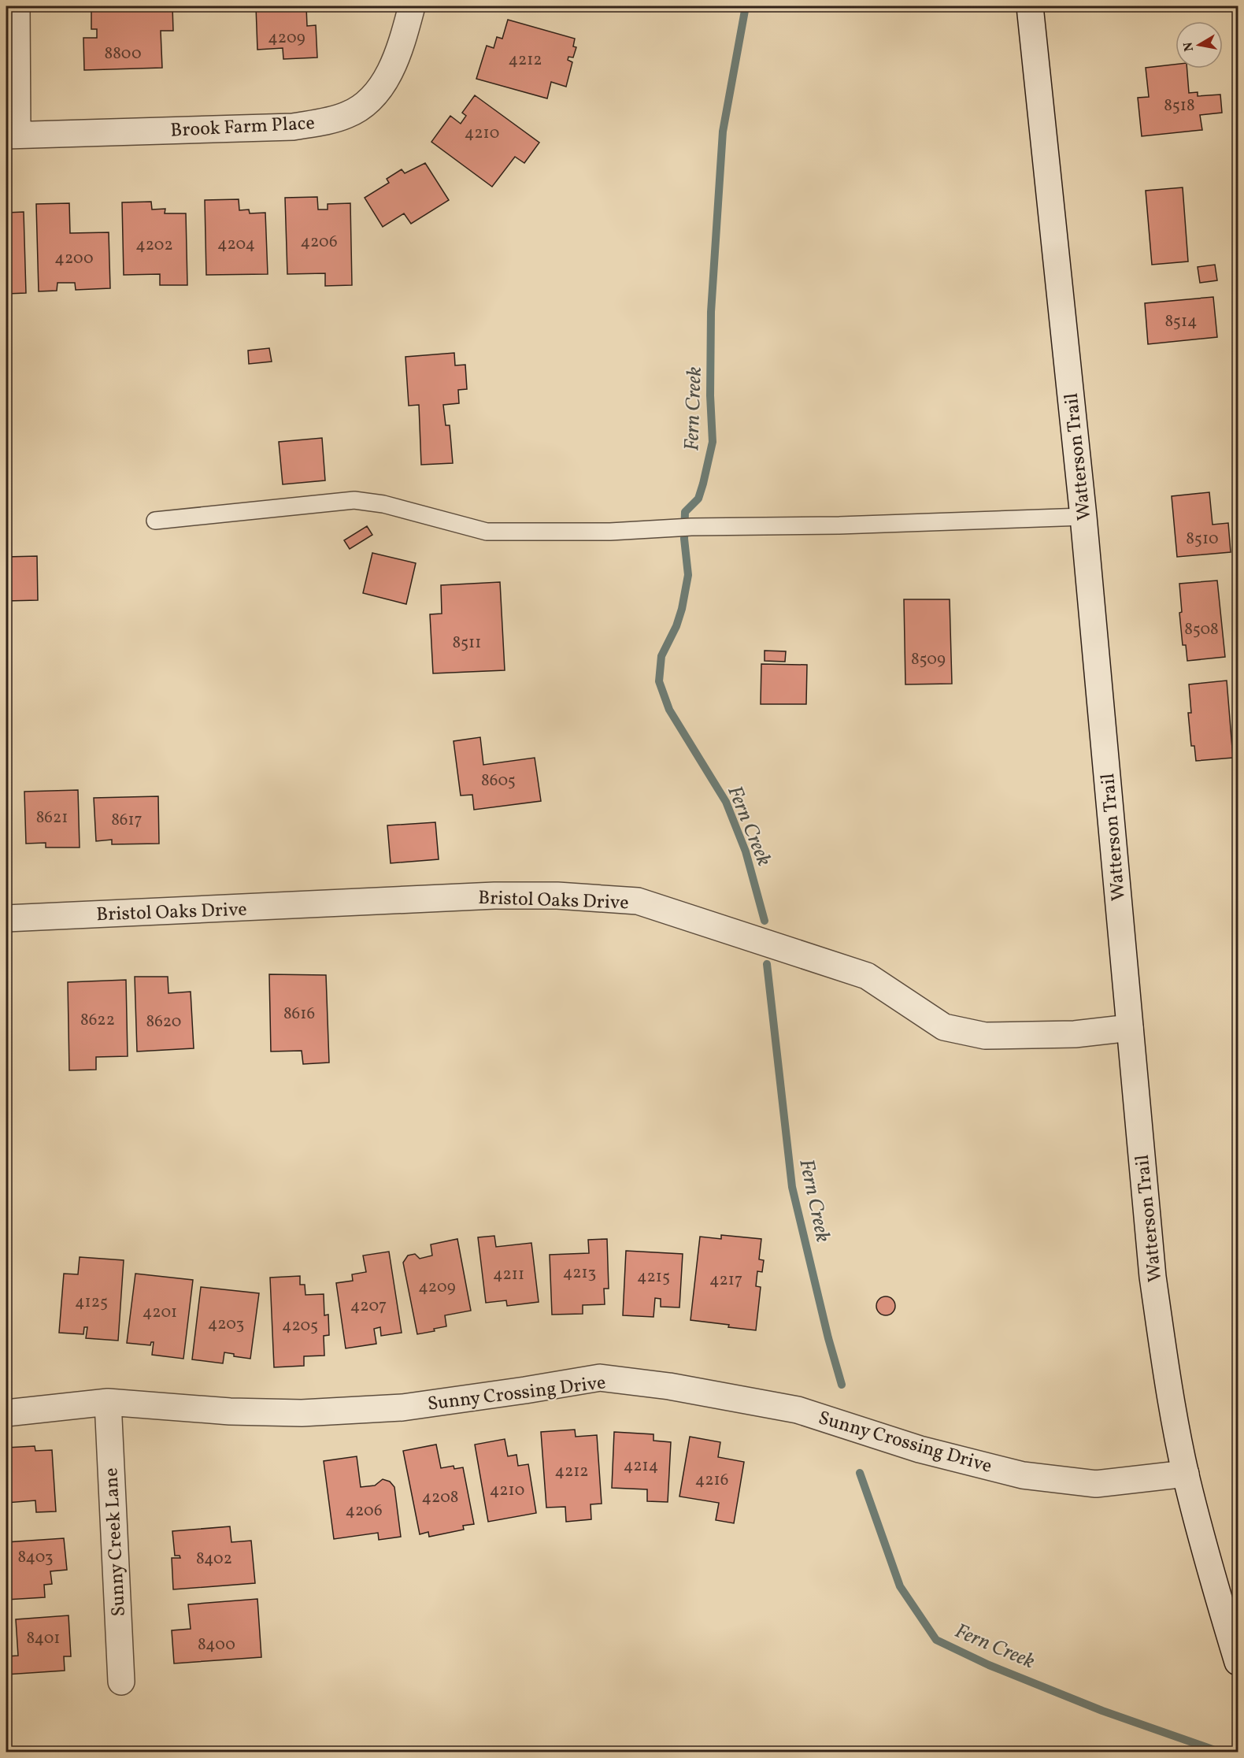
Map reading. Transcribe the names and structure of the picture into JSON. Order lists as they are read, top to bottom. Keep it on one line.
{"streets":{"street":["Brook Farm Place","Watterson Trail","Bristol Oaks Drive","Sunny Crossing Drive","Sunny Creek Lane"]},"crossings":[["Watterson Trail","Bristol Oaks Drive"],["Watterson Trail","Sunny Crossing Drive"],["Sunny Crossing Drive","Sunny Creek Lane"]],"water":["Fern Creek"],"house_numbers":["4209","8800","4212","8518","4210","4206","4204","4202","4200","8514","8510","8508","8511","8509","8605","8621","8617","8616","8622","8620","4213","4211","4215","4217","4209","4125","4207","4201","4203","4205","4214","4212","4216","4210","4208","4206","8403","8402","8401","8400"],"north":"left"}
